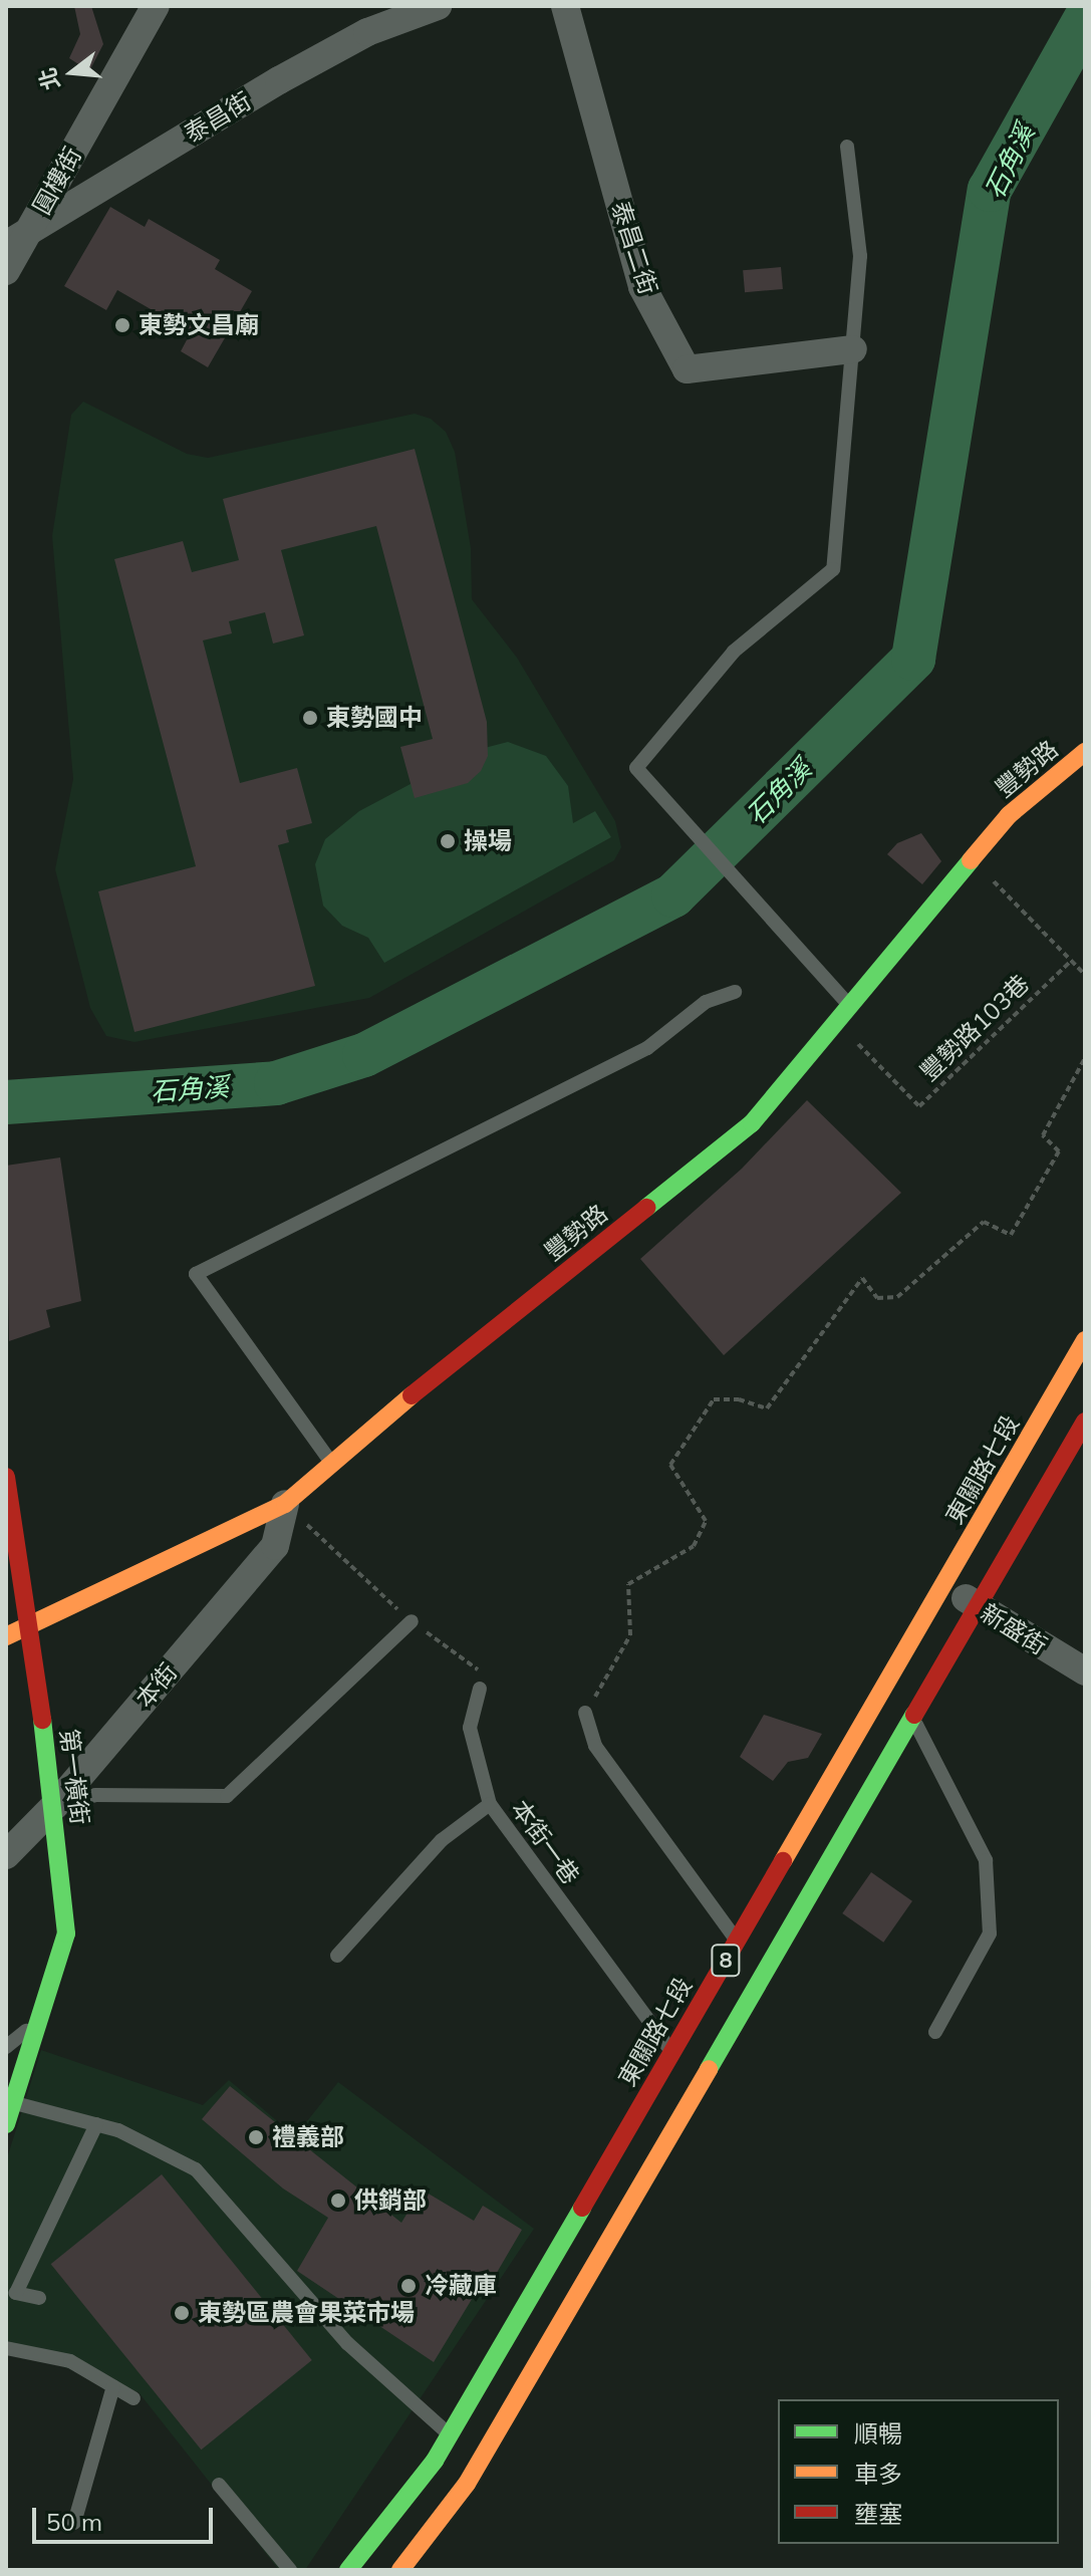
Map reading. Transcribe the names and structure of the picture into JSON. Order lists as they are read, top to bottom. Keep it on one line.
{"streets":{"main road":["豐勢路","東關路七段","第一橫街","8"],"street":["泰昌街","圓樓街","泰昌二街","新盛街","本街"],"lane":["本街一巷"],"path":["豐勢路103巷"]},"crossings":[["泰昌街","圓樓街"],["豐勢路","豐勢路103巷"],["豐勢路","本街"],["豐勢路","第一橫街"],["東關路七段","新盛街"],["東關路七段","本街一巷"],["本街","第一橫街"]],"water":["石角溪"],"places":["東勢文昌廟","東勢國中","操場","禮義部","供銷部","冷藏庫","東勢區農會果菜市場"],"legend":["順暢","車多","壅塞"],"scale_bar":"50 m","north":"left"}
